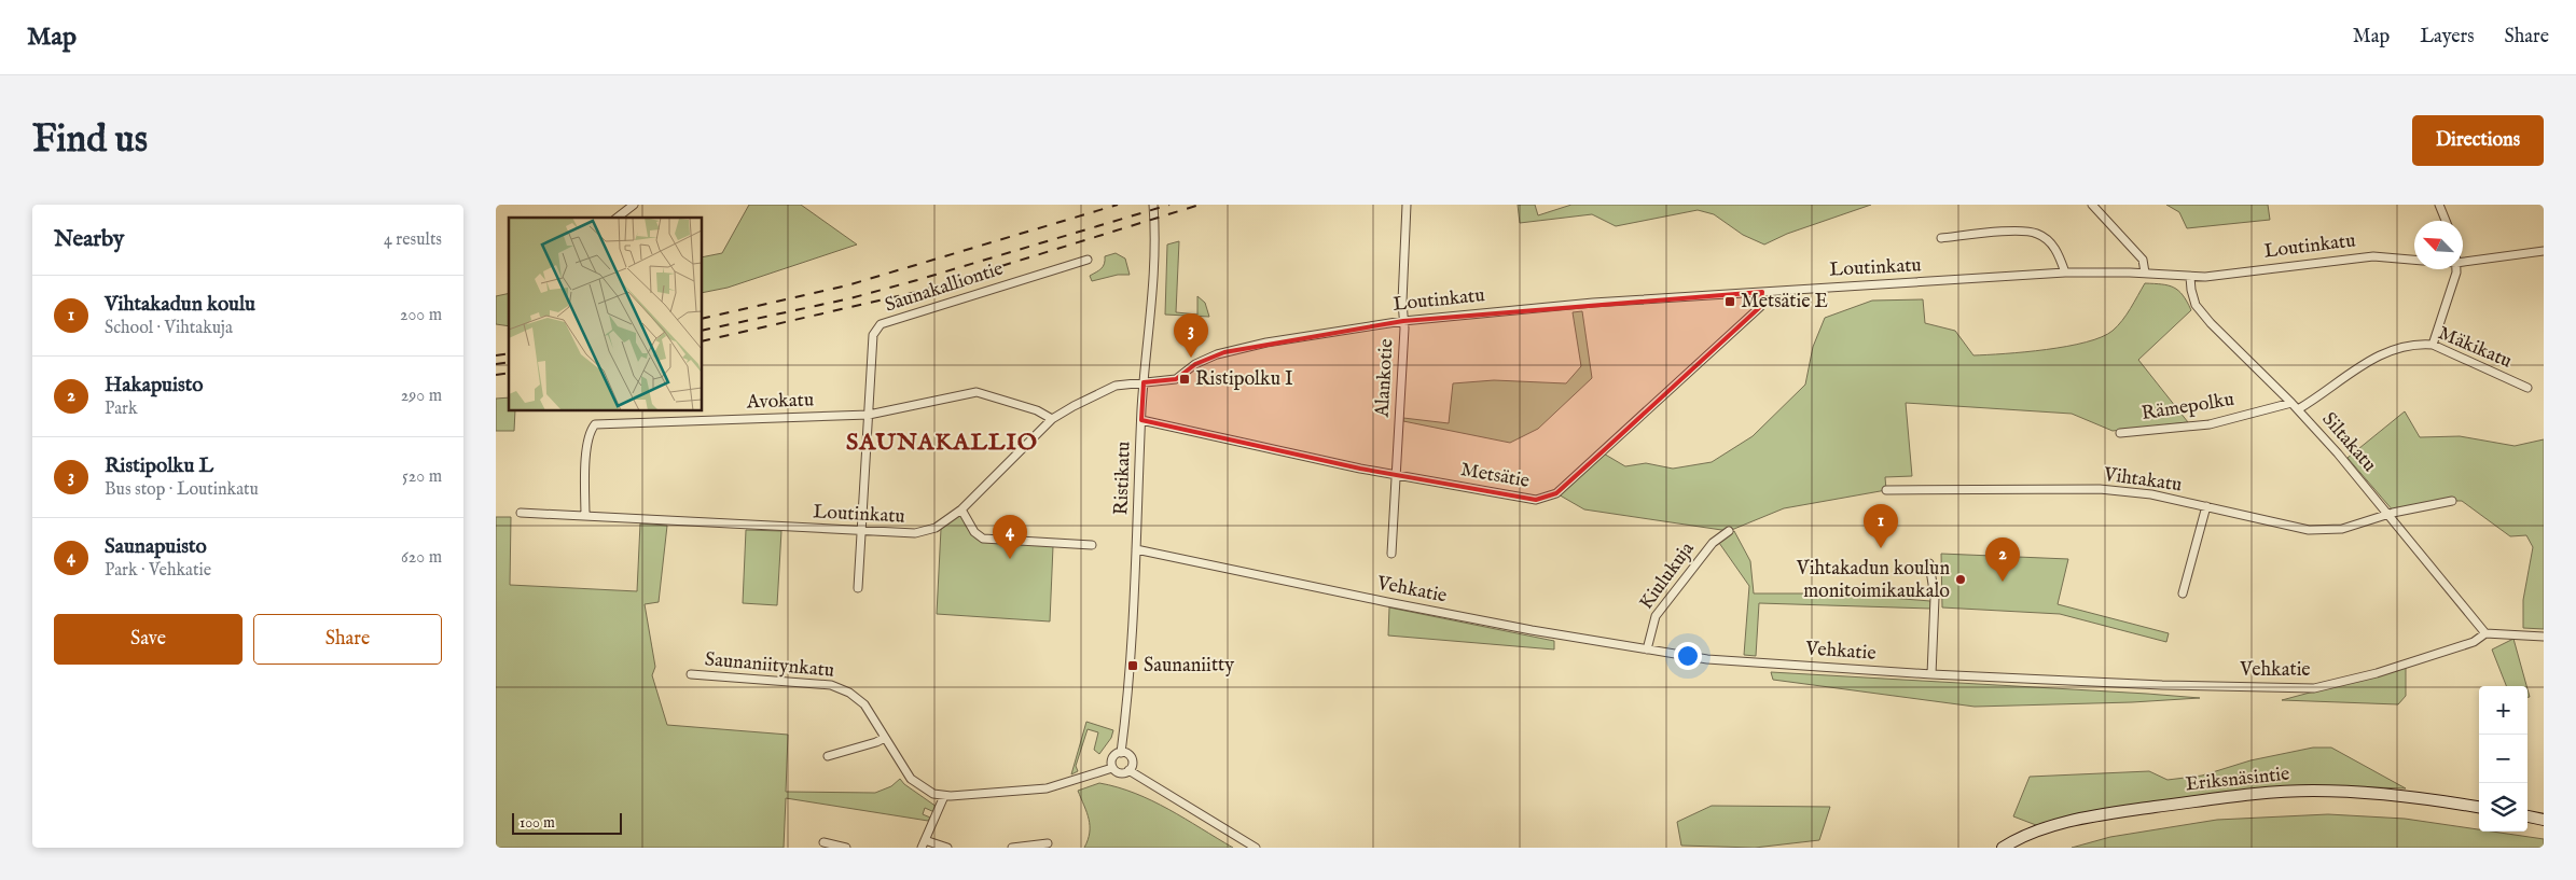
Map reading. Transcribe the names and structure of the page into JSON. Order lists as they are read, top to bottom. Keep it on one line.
{"streets":{"street":["Loutinkatu","Saunakalliontie","Mäkikatu","Alankotie","Avokatu","Rämepolku","Siltakatu","Metsätie","Ristikatu","Vihtakatu","Kiulukuja","Vehkatie","Saunaniitynkatu","Eriksnäsintie"]},"crossings":[["Loutinkatu","Saunakalliontie"],["Loutinkatu","Alankotie"],["Loutinkatu","Avokatu"],["Loutinkatu","Siltakatu"],["Loutinkatu","Metsätie"],["Loutinkatu","Ristikatu"],["Saunakalliontie","Avokatu"],["Mäkikatu","Rämepolku"],["Mäkikatu","Siltakatu"],["Alankotie","Metsätie"],["Rämepolku","Siltakatu"],["Siltakatu","Vihtakatu"],["Siltakatu","Vehkatie"],["Metsätie","Ristikatu"],["Ristikatu","Vehkatie"],["Ristikatu","Saunaniitynkatu"],["Kiulukuja","Vehkatie"]],"districts":["SAUNAKALLIO"],"places":{"transit":["Metsätie E","Ristipolku I","Saunaniitty"],"other":["Vihtakadun koulun monitoimikaukalo"]},"scale_bar":"100 m","north":"top left","page":{"header":"Map","nav":["Map","Layers","Share"],"buttons":["Directions",["Save","Share"]],"title":"Find us","heading":["Nearby","4 results"],"list":[{"mark":"1","name":"Vihtakadun koulu","note":"School · Vihtakuja","value":"200 m"},{"mark":"2","name":"Hakapuisto","note":"Park","value":"290 m"},{"mark":"3","name":"Ristipolku L","note":"Bus stop · Loutinkatu","value":"520 m"},{"mark":"4","name":"Saunapuisto","note":"Park · Vehkatie","value":"620 m"}],"pins":["3","1","4","2"],"map_buttons":["+","−"],"scale":"100 m"}}
